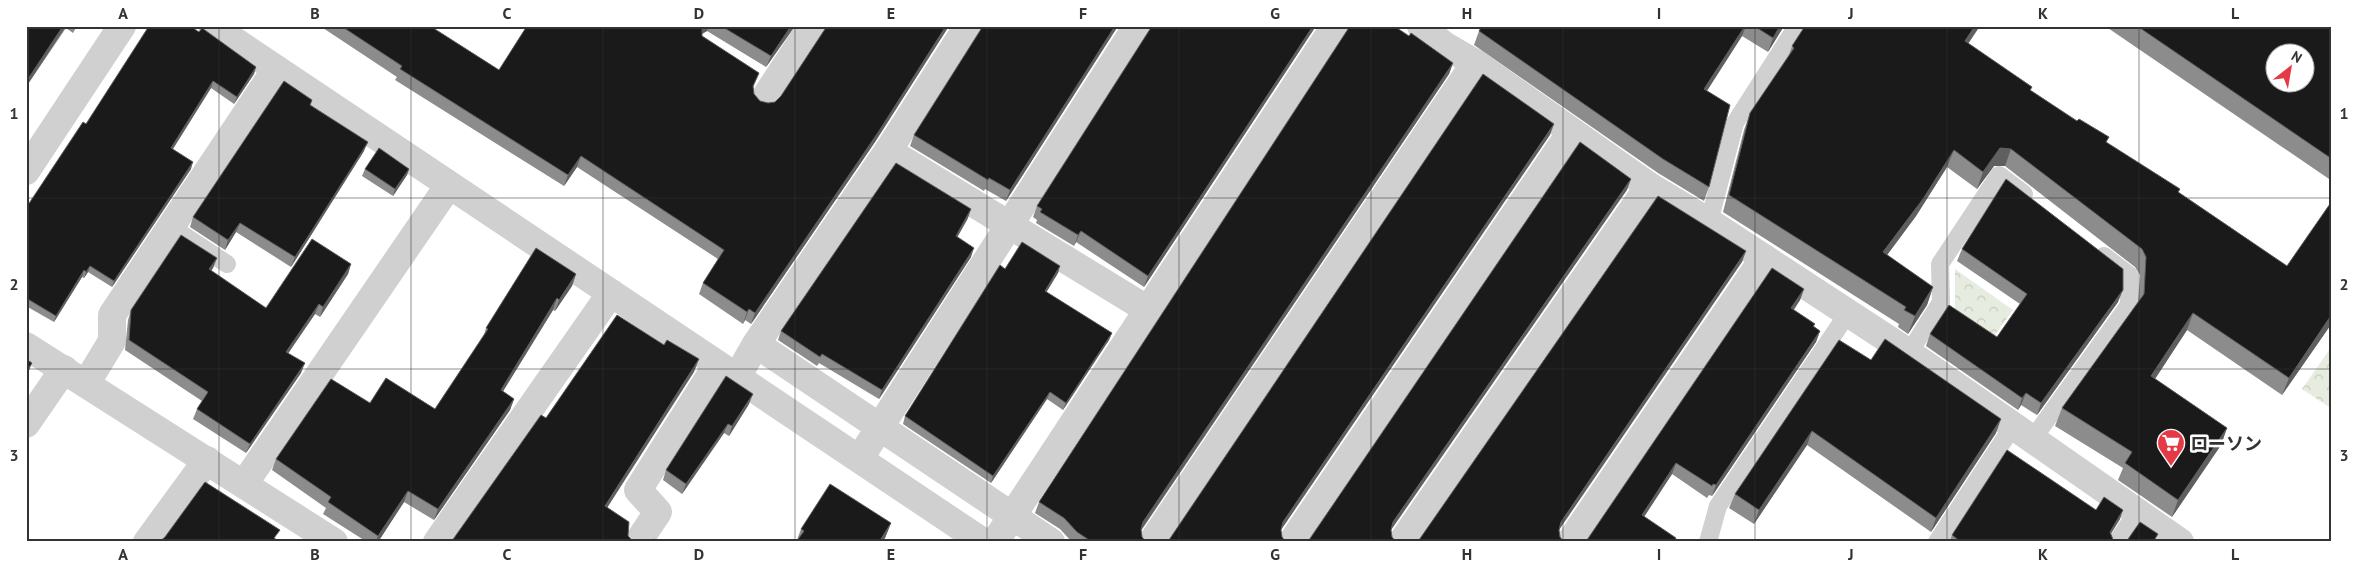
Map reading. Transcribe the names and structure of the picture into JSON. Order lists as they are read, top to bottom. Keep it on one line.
{"places":{"supermarket":["ローソン"]},"north":"top right","grid":{"columns":["A","B","C","D","E","F","G","H","I","J","K","L"],"rows":["1","2","3"]}}
